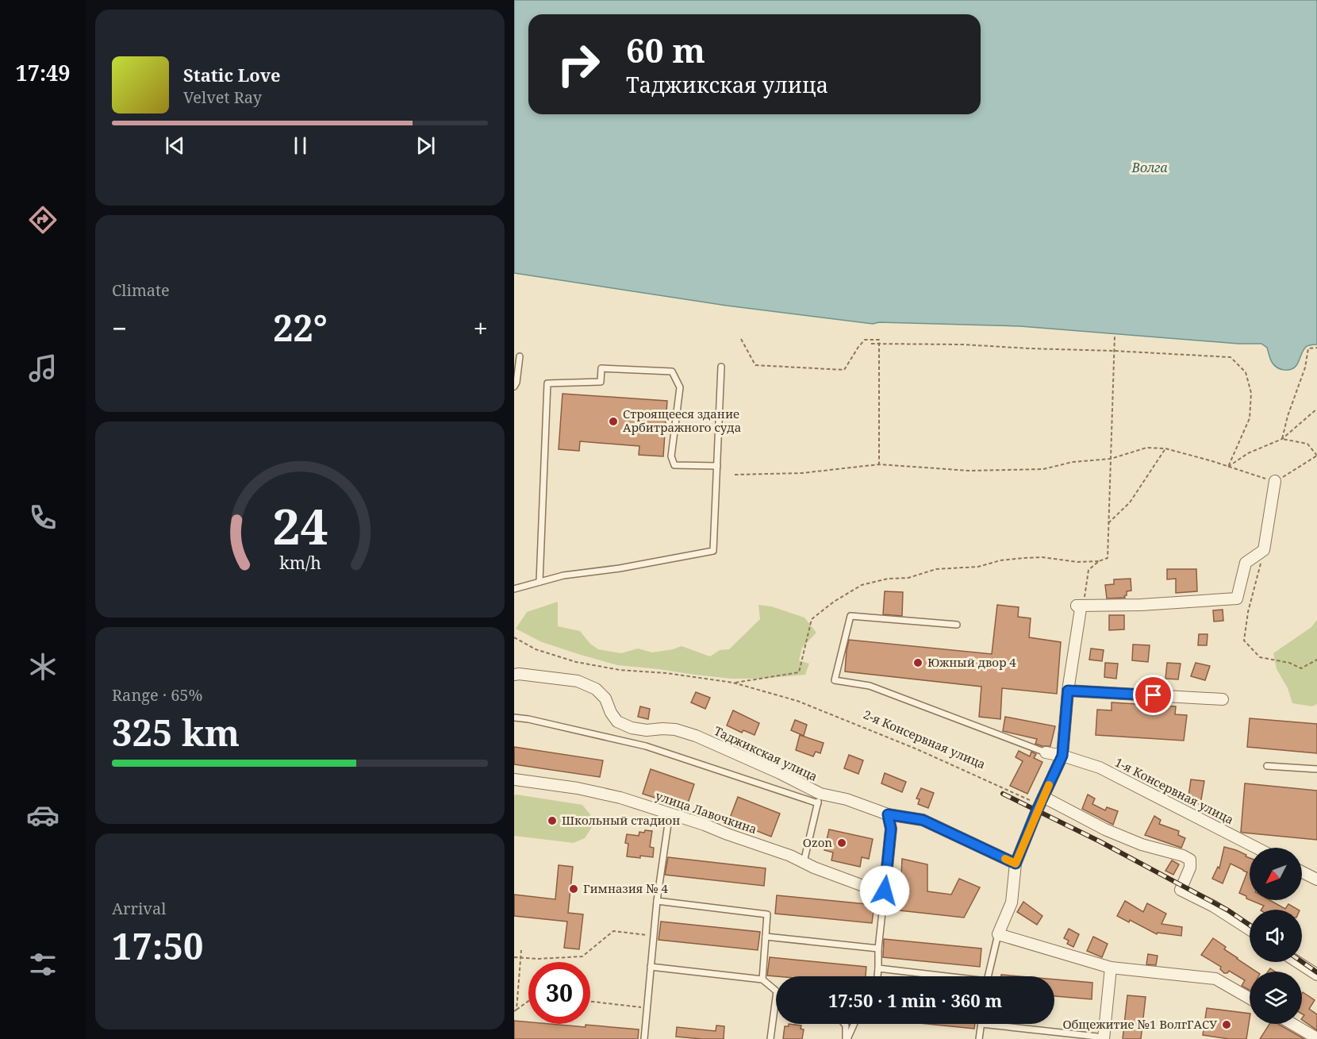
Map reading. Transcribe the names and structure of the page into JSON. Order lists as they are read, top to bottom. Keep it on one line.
{"streets":{"street":["Таджикская улица","1-я Консервная улица","улица Лавочкина"],"path":["2-я Консервная улица"]},"water":["Волга"],"places":["Строящееся здание Арбитражного суда","Южный двор 4","Школьный стадион","Ozon","Гимназия № 4","Общежитие №1 ВолгГАСУ"],"north":"bottom left","page":{"tabs":"17:49","turn":["60 m","Таджикская улица"],"song":["Static Love","Velvet Ray"],"tile":["Climate",["Range · 65%","325 km"],["Arrival","17:50"]],"heat":["−","22°","+"],"limit":"30","trip":"17:50 · 1 min · 360 m","gauge":["24","km/h"]}}
